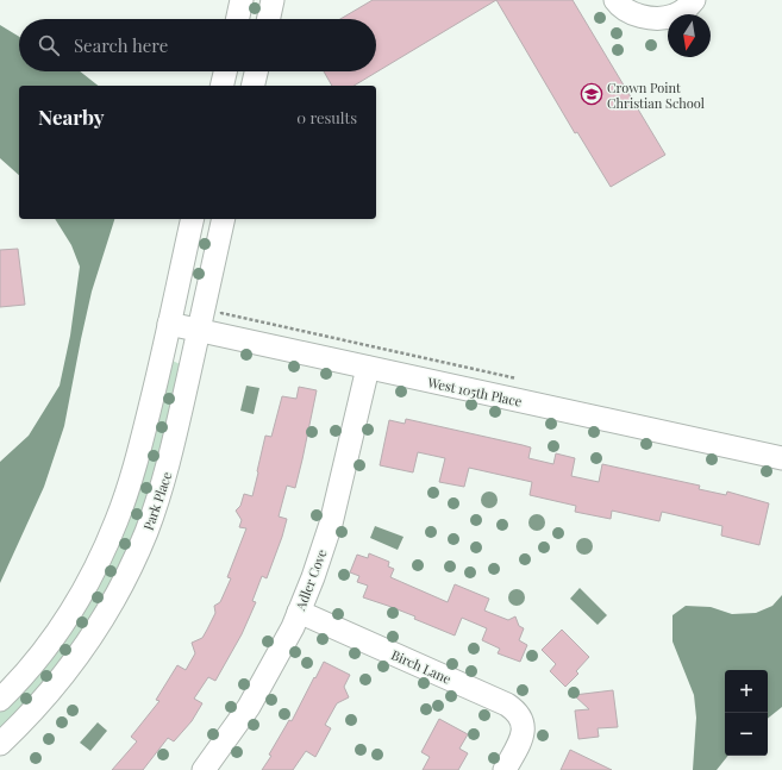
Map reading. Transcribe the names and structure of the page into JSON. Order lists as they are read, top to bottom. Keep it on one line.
{"streets":{"street":["West 105th Place","Park Place","Adler Cove","Birch Lane"]},"crossings":[["West 105th Place","Park Place"],["West 105th Place","Adler Cove"],["Adler Cove","Birch Lane"]],"places":{"school or university":["Crown Point Christian School"]},"north":"bottom","page":{"search":"Search here","heading":["Nearby","0 results"],"map_buttons":["+","−"]}}
